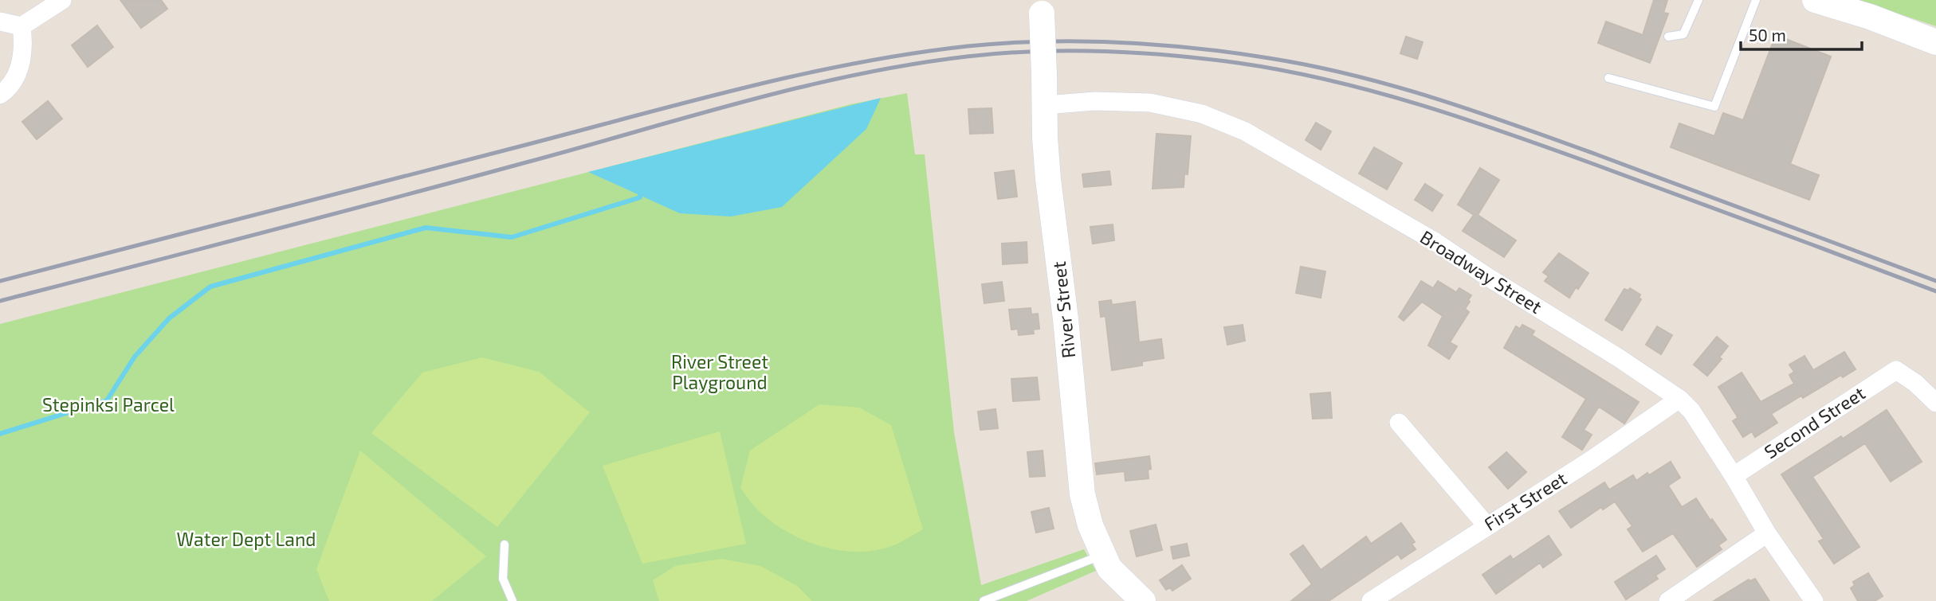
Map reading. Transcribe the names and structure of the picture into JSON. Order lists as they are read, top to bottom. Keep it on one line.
{"streets":{"main road":["River Street"],"street":["Broadway Street","Second Street","First Street"]},"crossings":[["Broadway Street","River Street"],["Broadway Street","Second Street"],["Broadway Street","First Street"]],"parks":["River Street Playground","Stepinksi Parcel","Water Dept Land"],"scale_bar":"50 m"}
